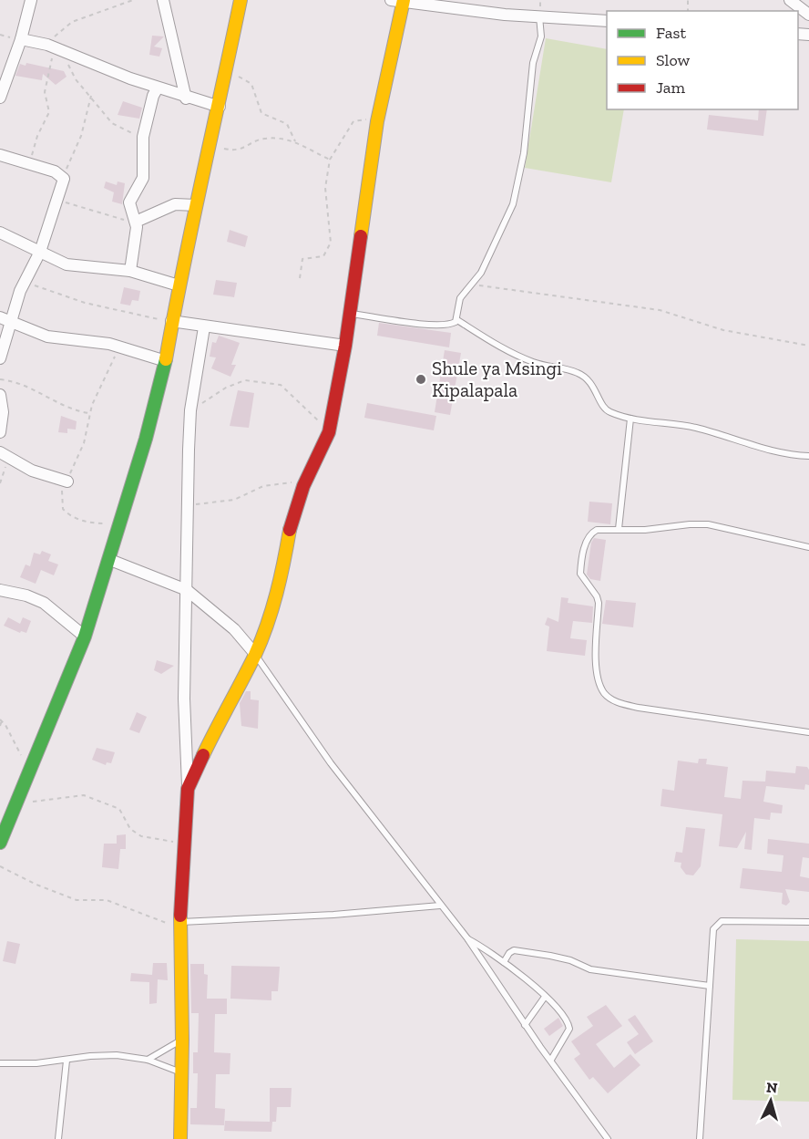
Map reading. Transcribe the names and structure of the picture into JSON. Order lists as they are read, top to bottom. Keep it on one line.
{"places":["Shule ya Msingi Kipalapala"],"legend":["Fast","Slow","Jam"],"north":"top"}
